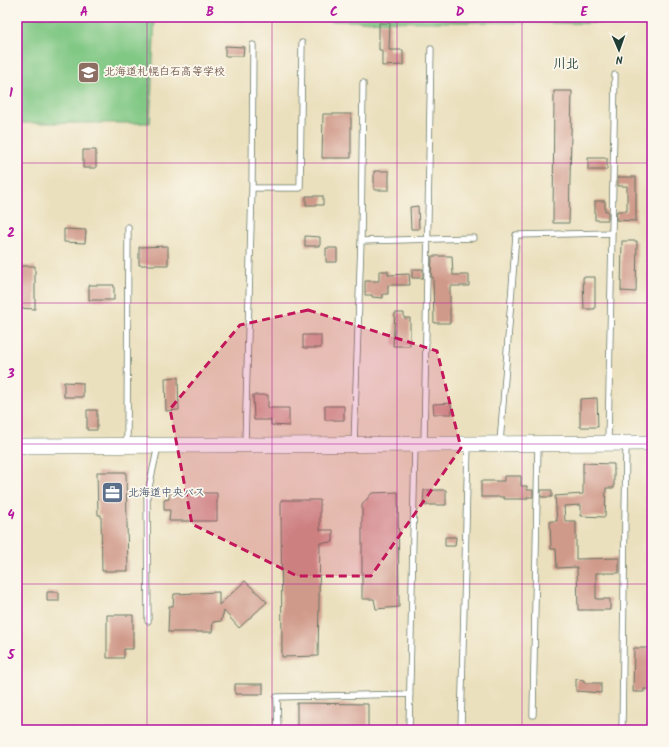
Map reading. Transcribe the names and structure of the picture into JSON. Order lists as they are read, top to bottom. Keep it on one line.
{"districts":["川北"],"places":{"school or university":["北海道札幌白石高等学校"],"office":["北海道中央バス"]},"north":"bottom","grid":{"columns":["A","B","C","D","E"],"rows":["1","2","3","4","5"]}}
